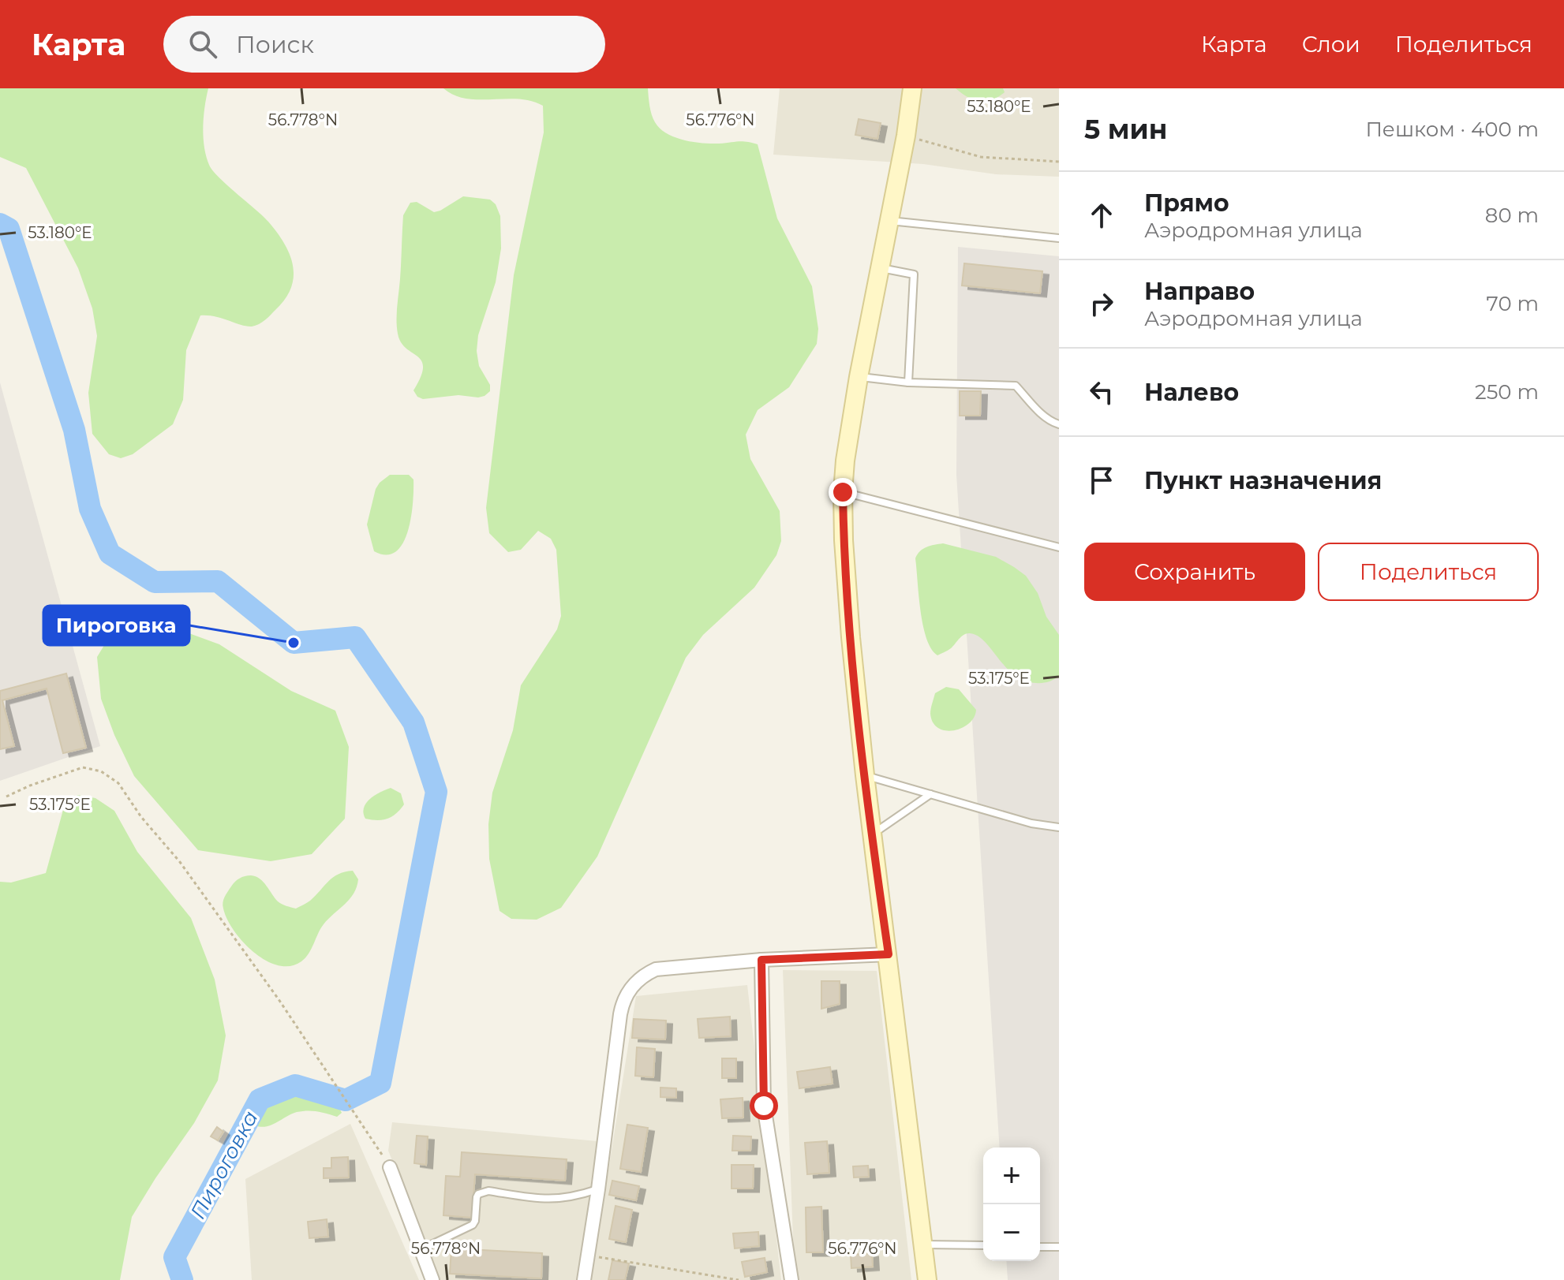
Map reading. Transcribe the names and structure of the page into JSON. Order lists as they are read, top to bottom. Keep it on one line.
{"water":["Пироговка"],"places":["Пироговка"],"page":{"header":"Карта","search":"Поиск","nav":["Карта","Слои","Поделиться"],"heading":["5 мин","Пешком · 400 m"],"list":[["Прямо","Аэродромная улица","80 m"],["Направо","Аэродромная улица","70 m"],["Налево","250 m"],"Пункт назначения"],"buttons":["Сохранить","Поделиться"],"map_buttons":["+","−"]},"coordinates":["53.180°E","56.778°N","56.776°N","53.175°E"]}
